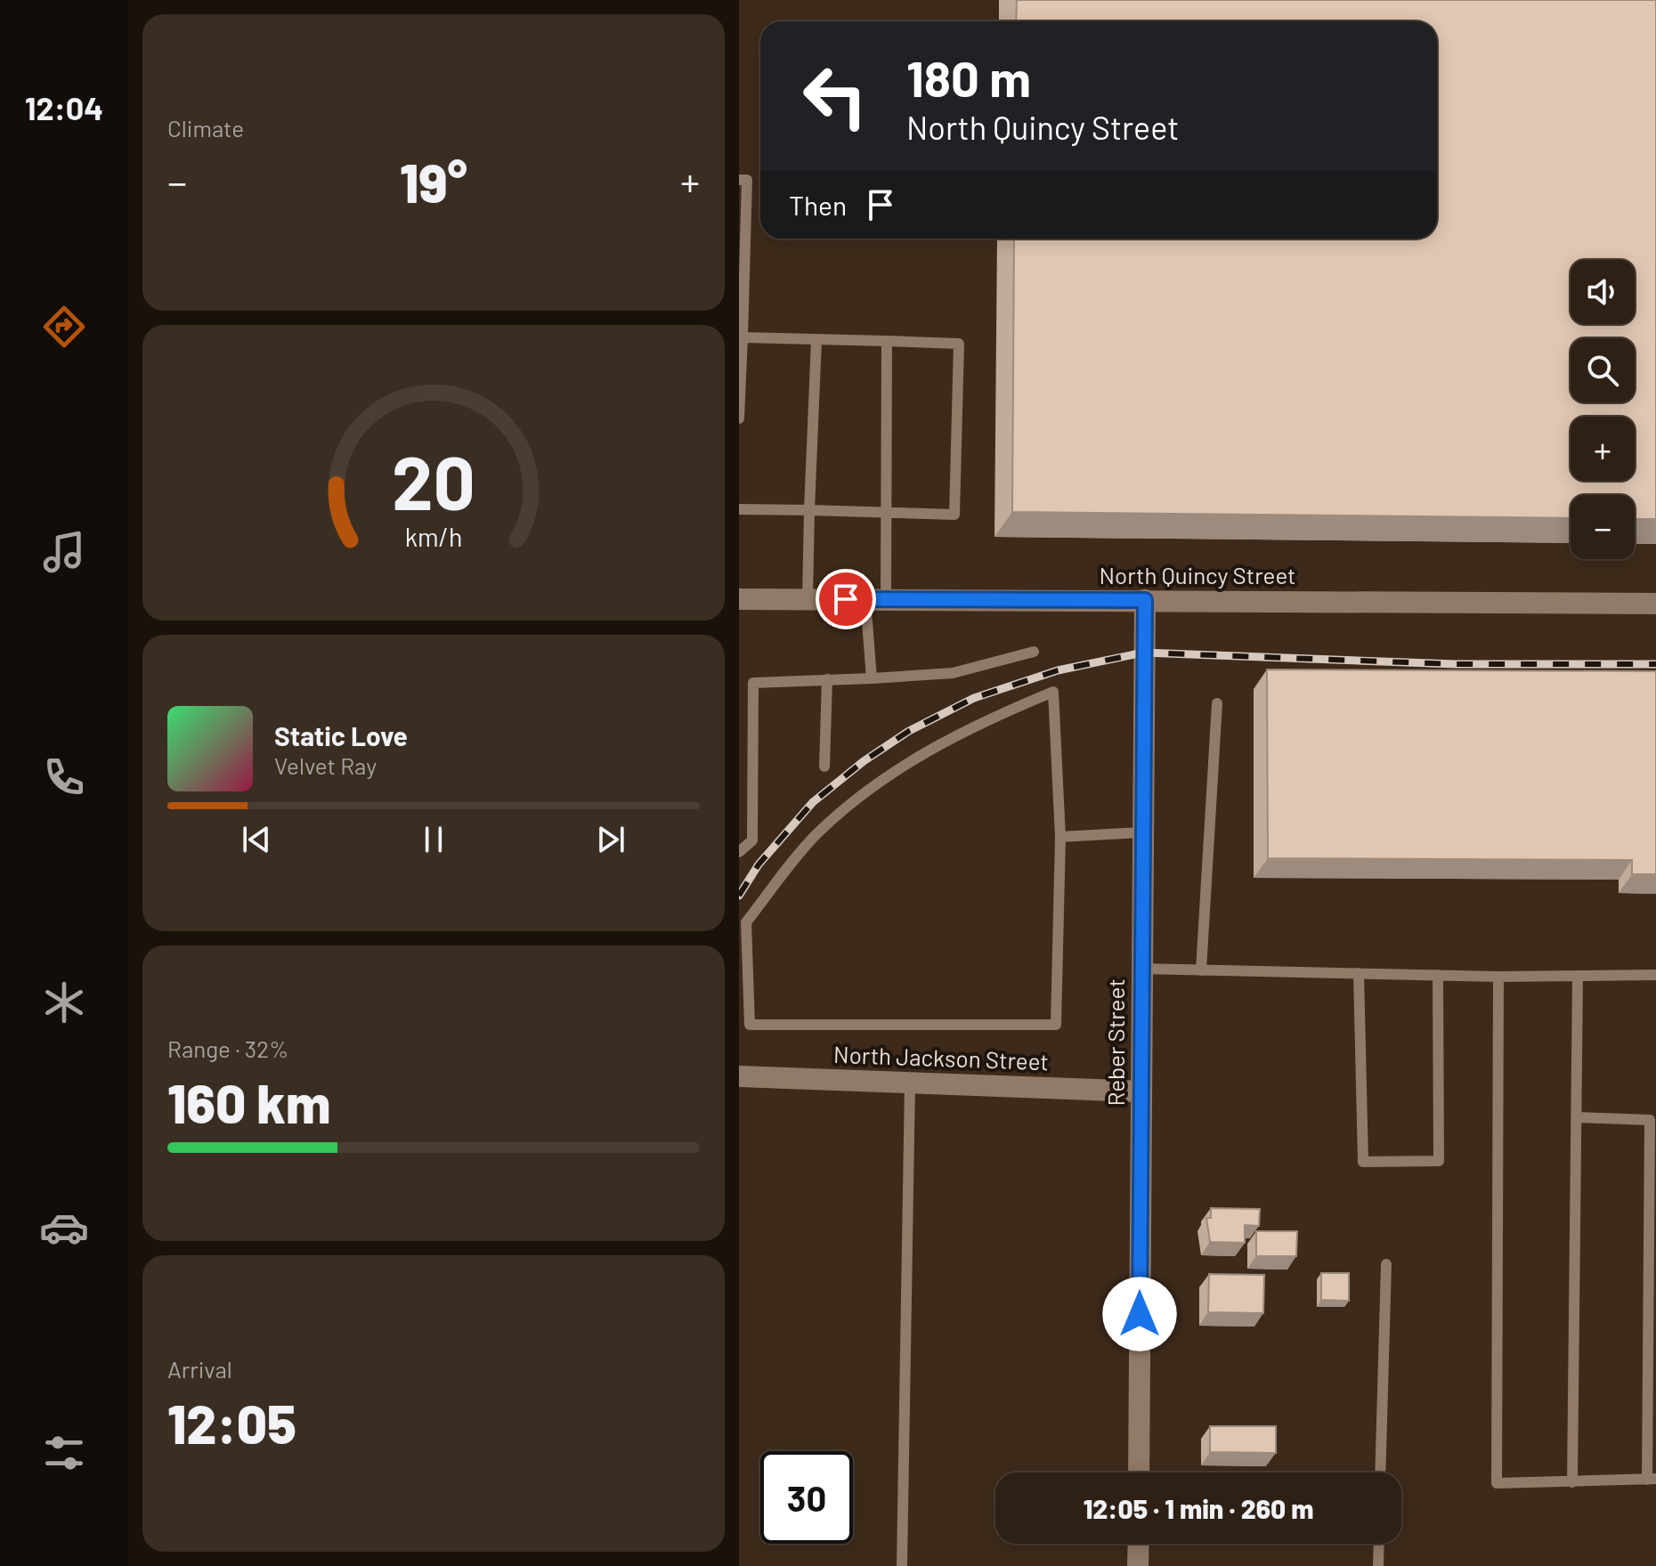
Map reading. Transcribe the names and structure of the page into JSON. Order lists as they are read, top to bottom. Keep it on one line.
{"streets":{"street":["North Quincy Street","Reber Street","North Jackson Street"]},"crossings":[["North Quincy Street","Reber Street"],["Reber Street","North Jackson Street"]],"page":{"tabs":"12:04","tile":["Climate",["Range · 32%","160 km"],["Arrival","12:05"]],"turn":["180 m","North Quincy Street"],"heat":["−","19°","+"],"then":"Then","map_buttons":["+","−"],"song":["Static Love","Velvet Ray"],"limit":"30","trip":"12:05 · 1 min · 260 m","gauge":["20","km/h"]}}
